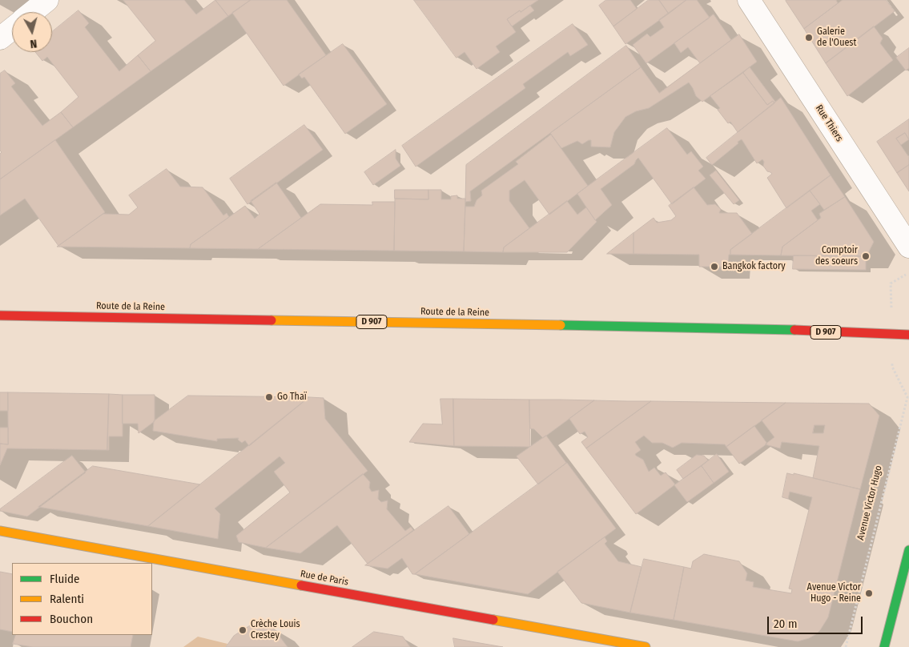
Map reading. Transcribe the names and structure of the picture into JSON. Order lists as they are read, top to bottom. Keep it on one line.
{"streets":{"main road":["Route de la Reine","D 907","Rue de Paris"],"street":["Rue Thiers"],"path":["Avenue Victor Hugo"]},"places":["Galerie de l'Ouest","Comptoir des soeurs","Bangkok factory","Go Thaï","Avenue Victor Hugo - Reine","Crèche Louis Crestey"],"legend":["Fluide","Ralenti","Bouchon"],"scale_bar":"20 m","north":"bottom"}
